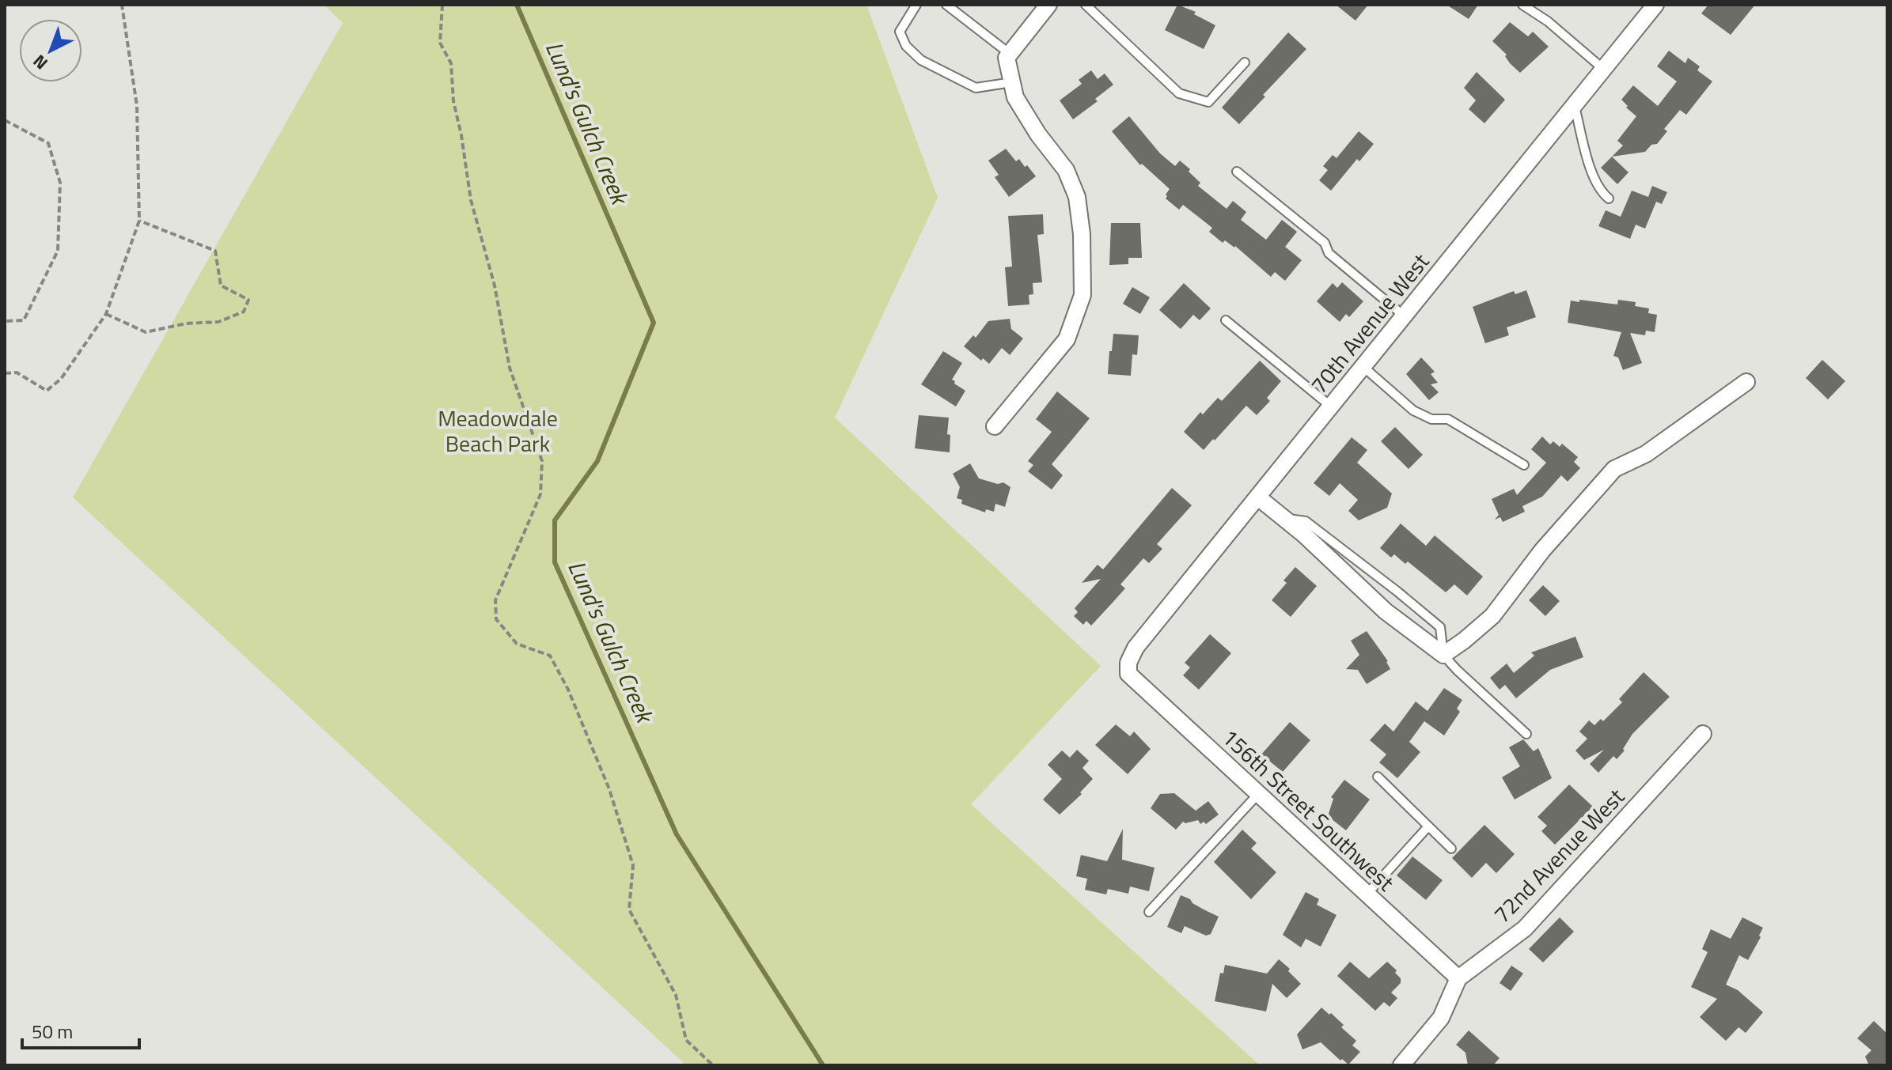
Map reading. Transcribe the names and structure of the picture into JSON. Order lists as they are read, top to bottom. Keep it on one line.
{"streets":{"street":["70th Avenue West","156th Street Southwest","72nd Avenue West"]},"crossings":[["70th Avenue West","156th Street Southwest"],["156th Street Southwest","72nd Avenue West"]],"water":["Lund's Gulch Creek"],"parks":["Meadowdale Beach Park"],"scale_bar":"50 m","north":"bottom left"}
